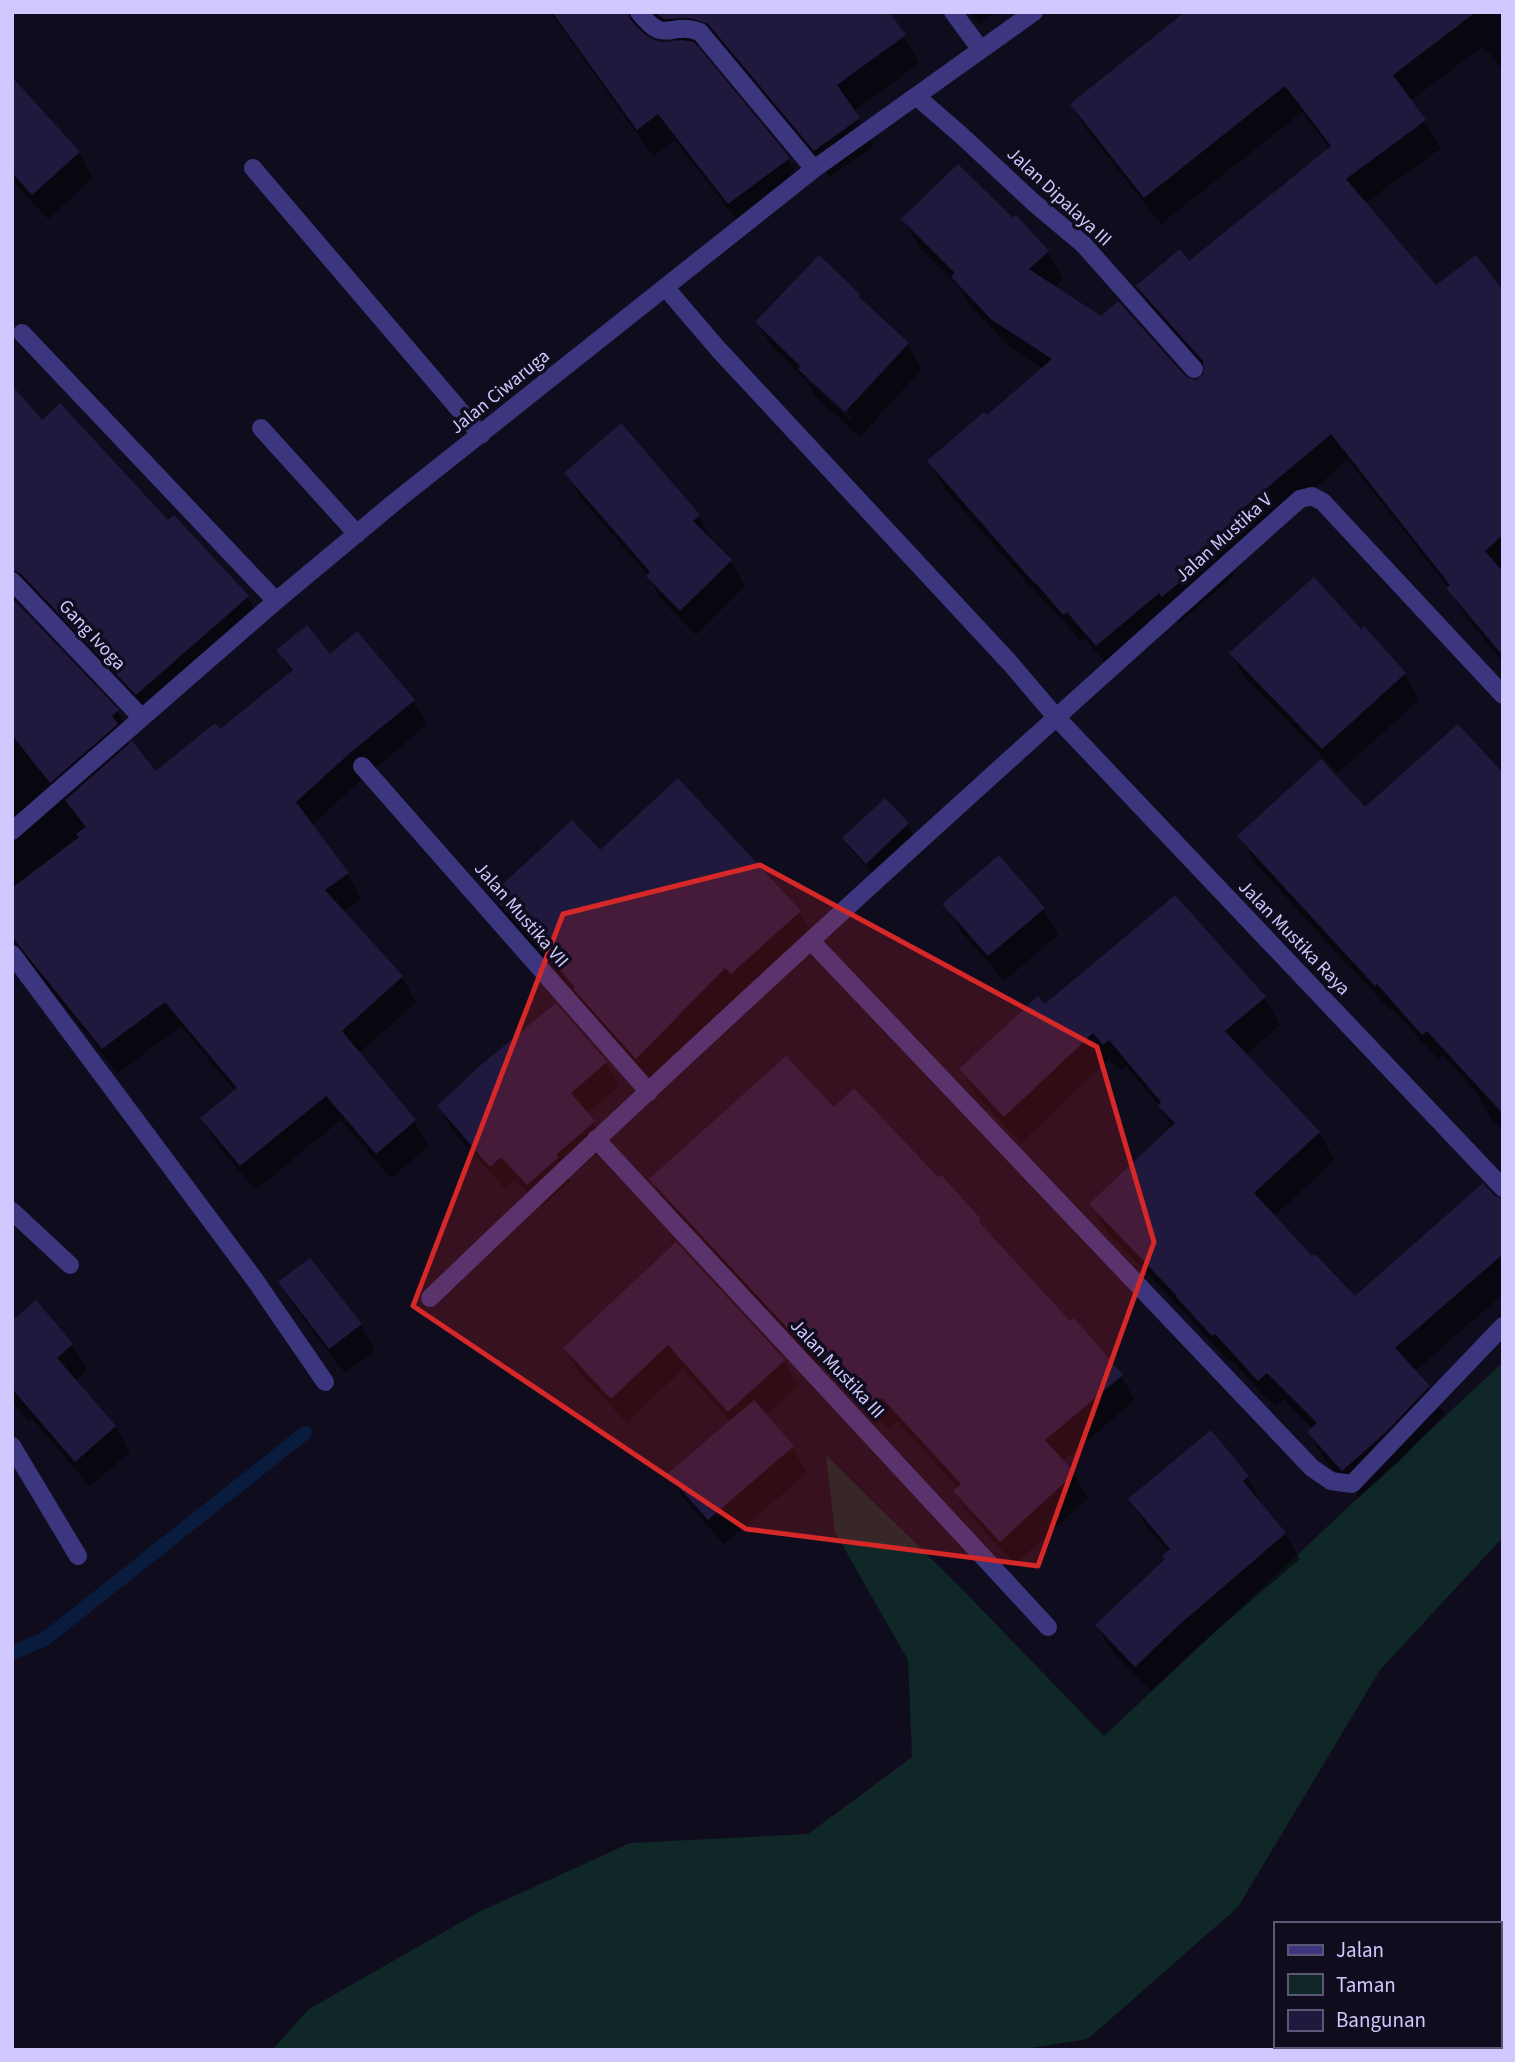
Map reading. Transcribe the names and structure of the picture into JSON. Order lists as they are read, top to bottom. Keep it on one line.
{"streets":{"street":["Jalan Dipalaya III","Jalan Ciwaruga","Jalan Mustika V","Gang Ivoga","Jalan Mustika VII","Jalan Mustika Raya","Jalan Mustika III"]},"crossings":[["Jalan Dipalaya III","Jalan Ciwaruga"],["Jalan Ciwaruga","Gang Ivoga"],["Jalan Ciwaruga","Jalan Mustika Raya"],["Jalan Mustika V","Jalan Mustika Raya"]],"legend":["Jalan","Taman","Bangunan"]}
